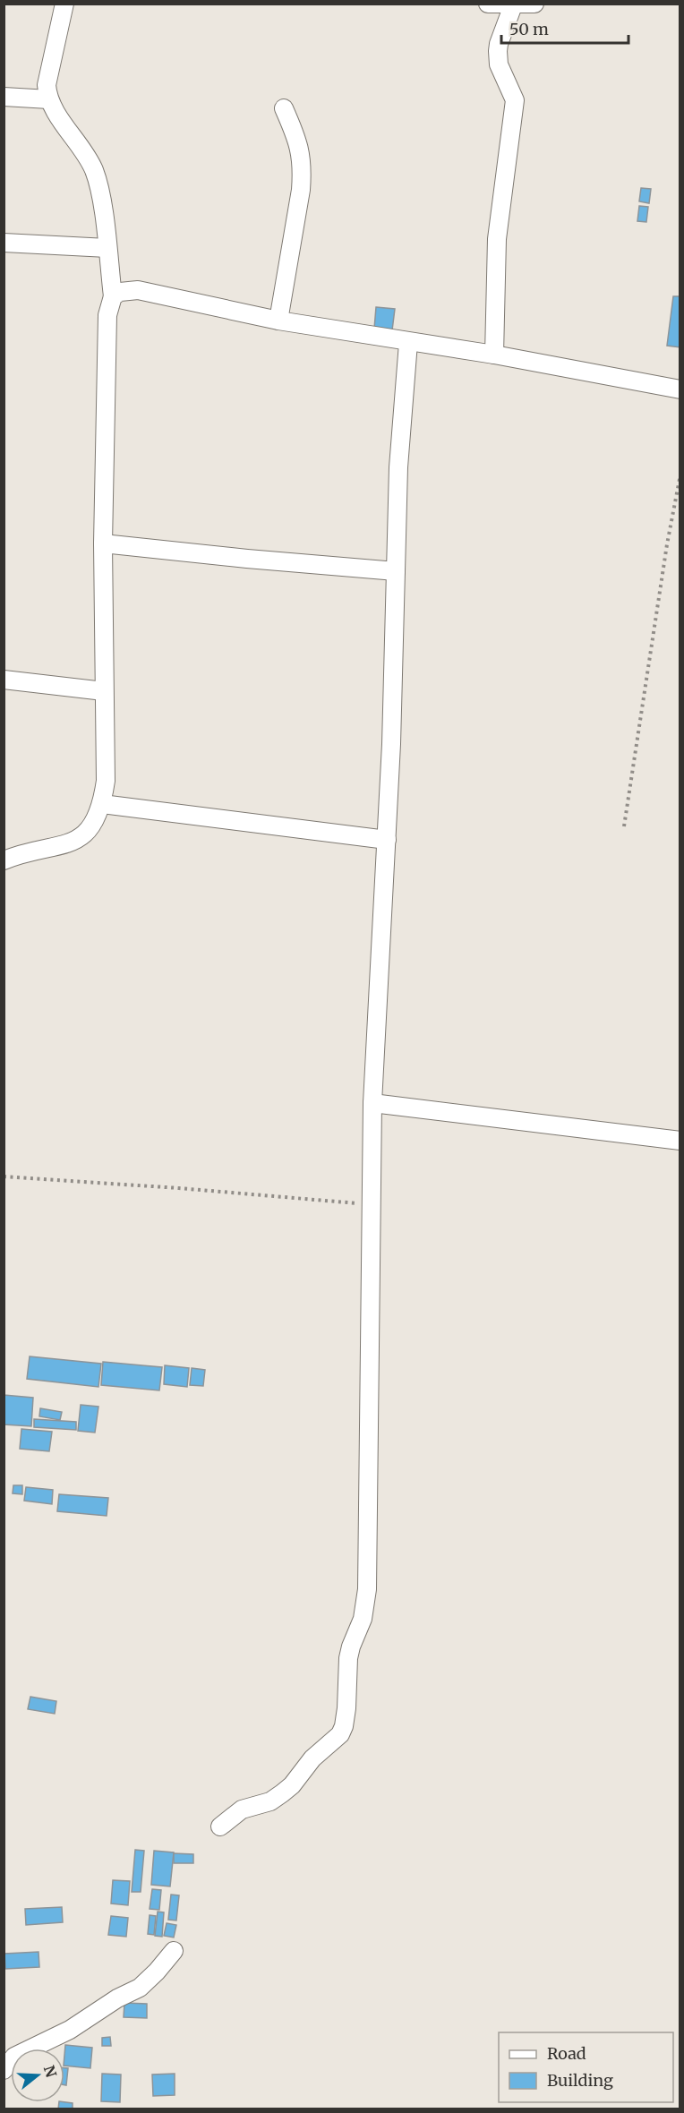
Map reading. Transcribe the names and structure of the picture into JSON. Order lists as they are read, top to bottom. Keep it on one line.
{"legend":["Road","Building"],"scale_bar":"50 m","north":"right"}
